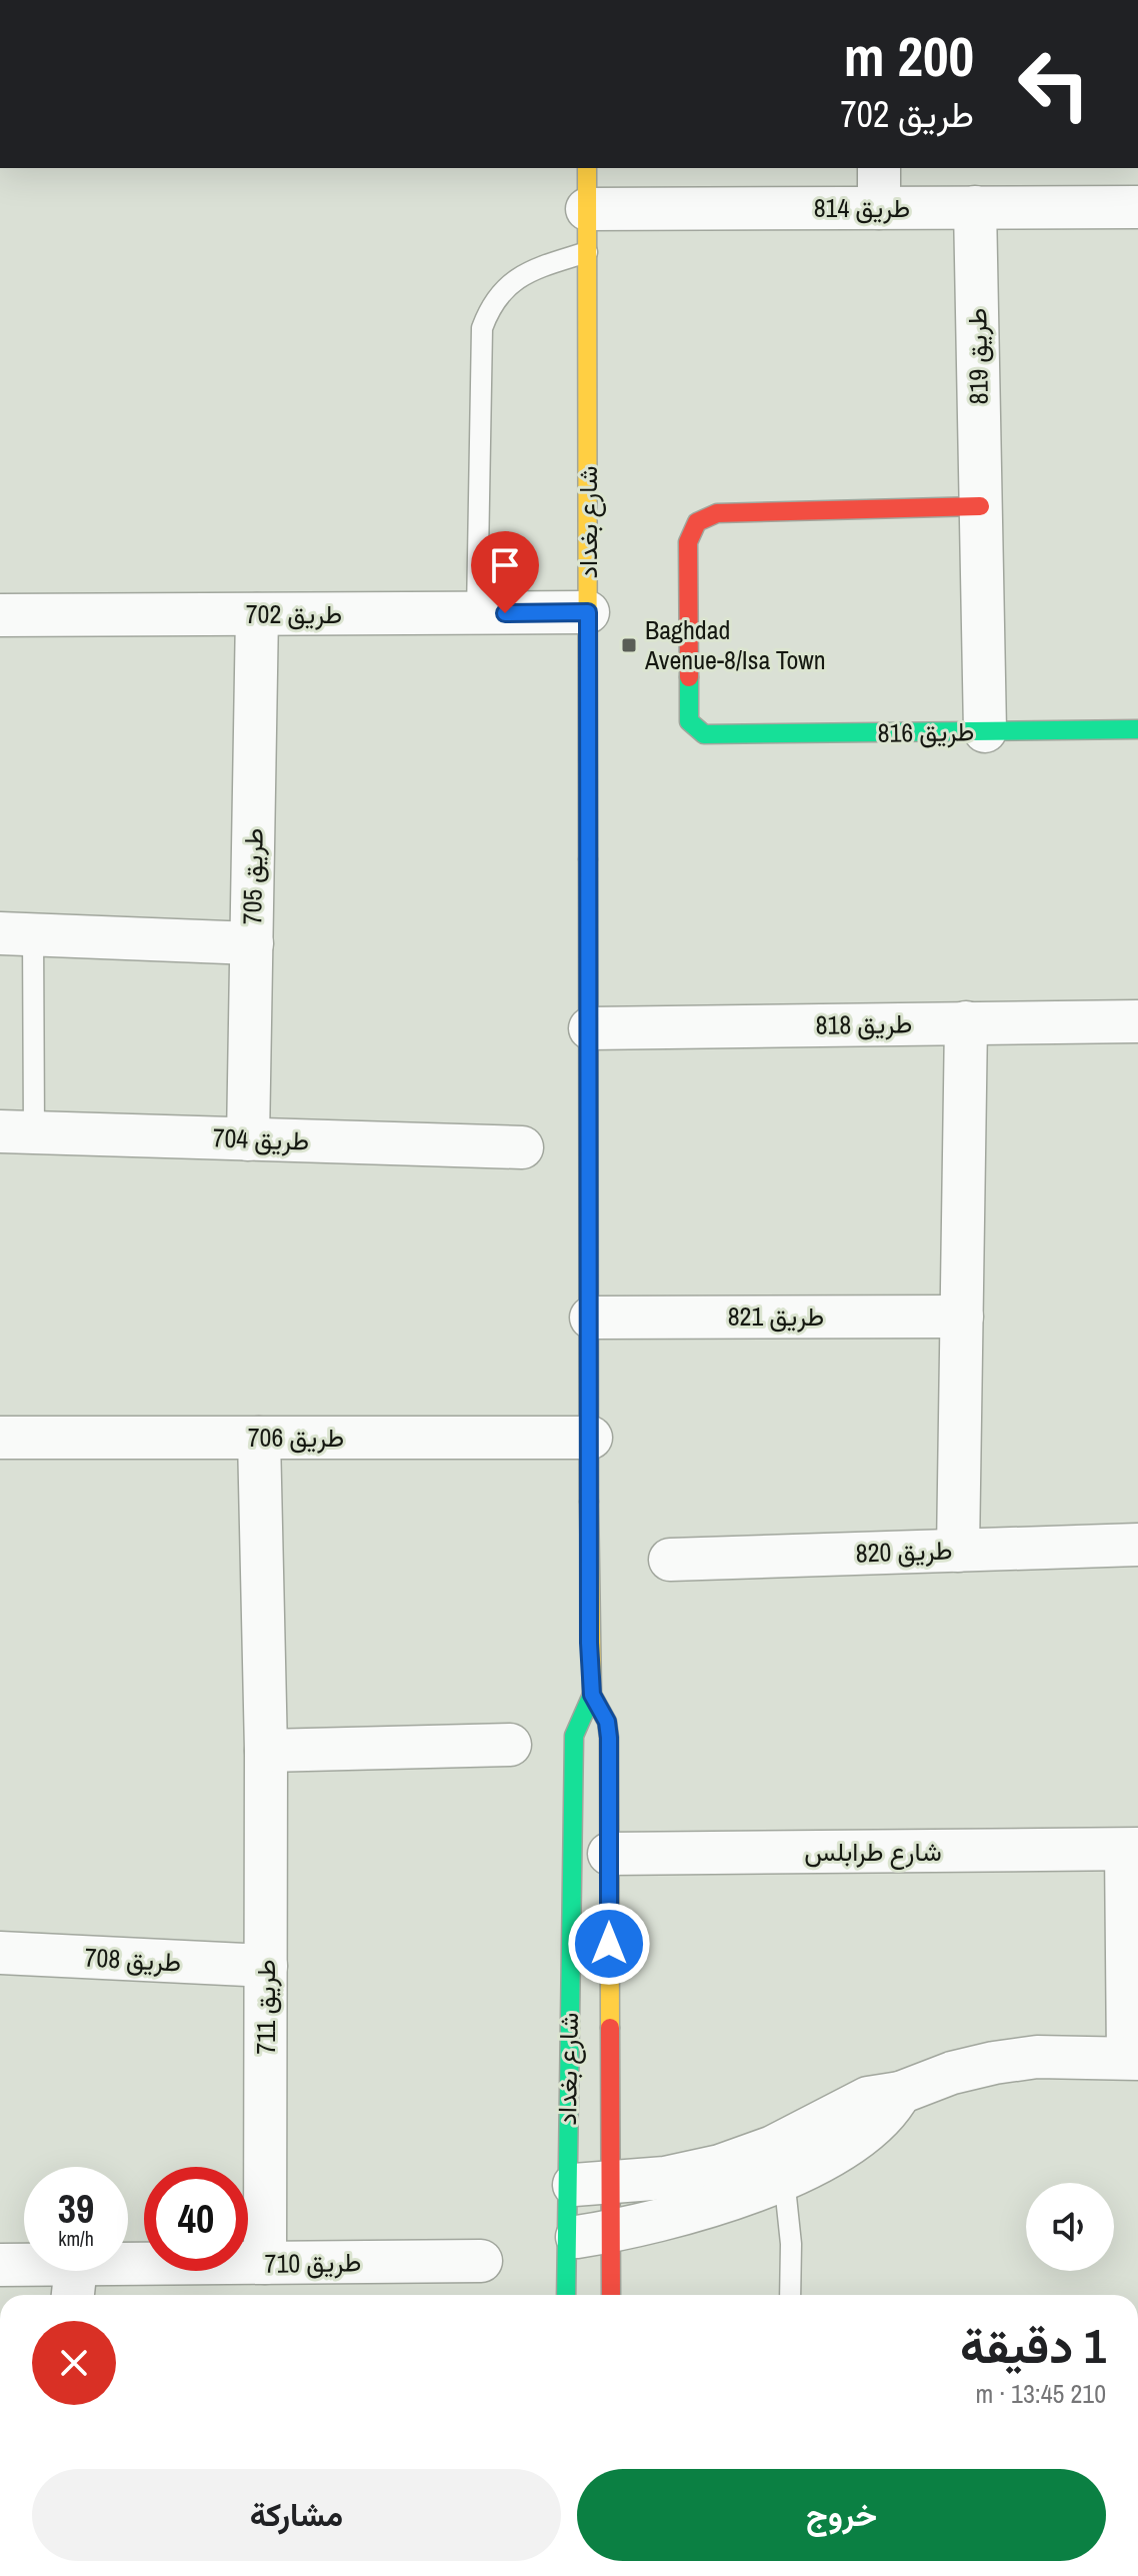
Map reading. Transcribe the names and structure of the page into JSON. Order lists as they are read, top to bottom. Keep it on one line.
{"streets":{"street":["طريق 814","طريق 819","شارع بغداد","طريق 702","طريق 816","طريق 705","طريق 818","طريق 704","طريق 821","طريق 706","طريق 820","شارع طرابلس","طريق 708","طريق 711","طريق 710"]},"crossings":[["طريق 814","طريق 819"],["طريق 814","شارع بغداد"],["طريق 819","طريق 816"],["شارع بغداد","طريق 702"],["شارع بغداد","طريق 818"],["شارع بغداد","طريق 821"],["شارع بغداد","طريق 706"],["شارع بغداد","شارع طرابلس"],["طريق 702","طريق 705"],["طريق 705","طريق 704"],["طريق 706","طريق 711"],["طريق 708","طريق 711"],["طريق 711","طريق 710"]],"places":{"transit":["Baghdad Avenue-8/Isa Town"]},"page":{"turn":["200 m","طريق 702"],"speed":"39 km/h","limit":"40","heading":["1 دقيقة","210 m · 13:45"],"buttons":["خروج","مشاركة"]}}
